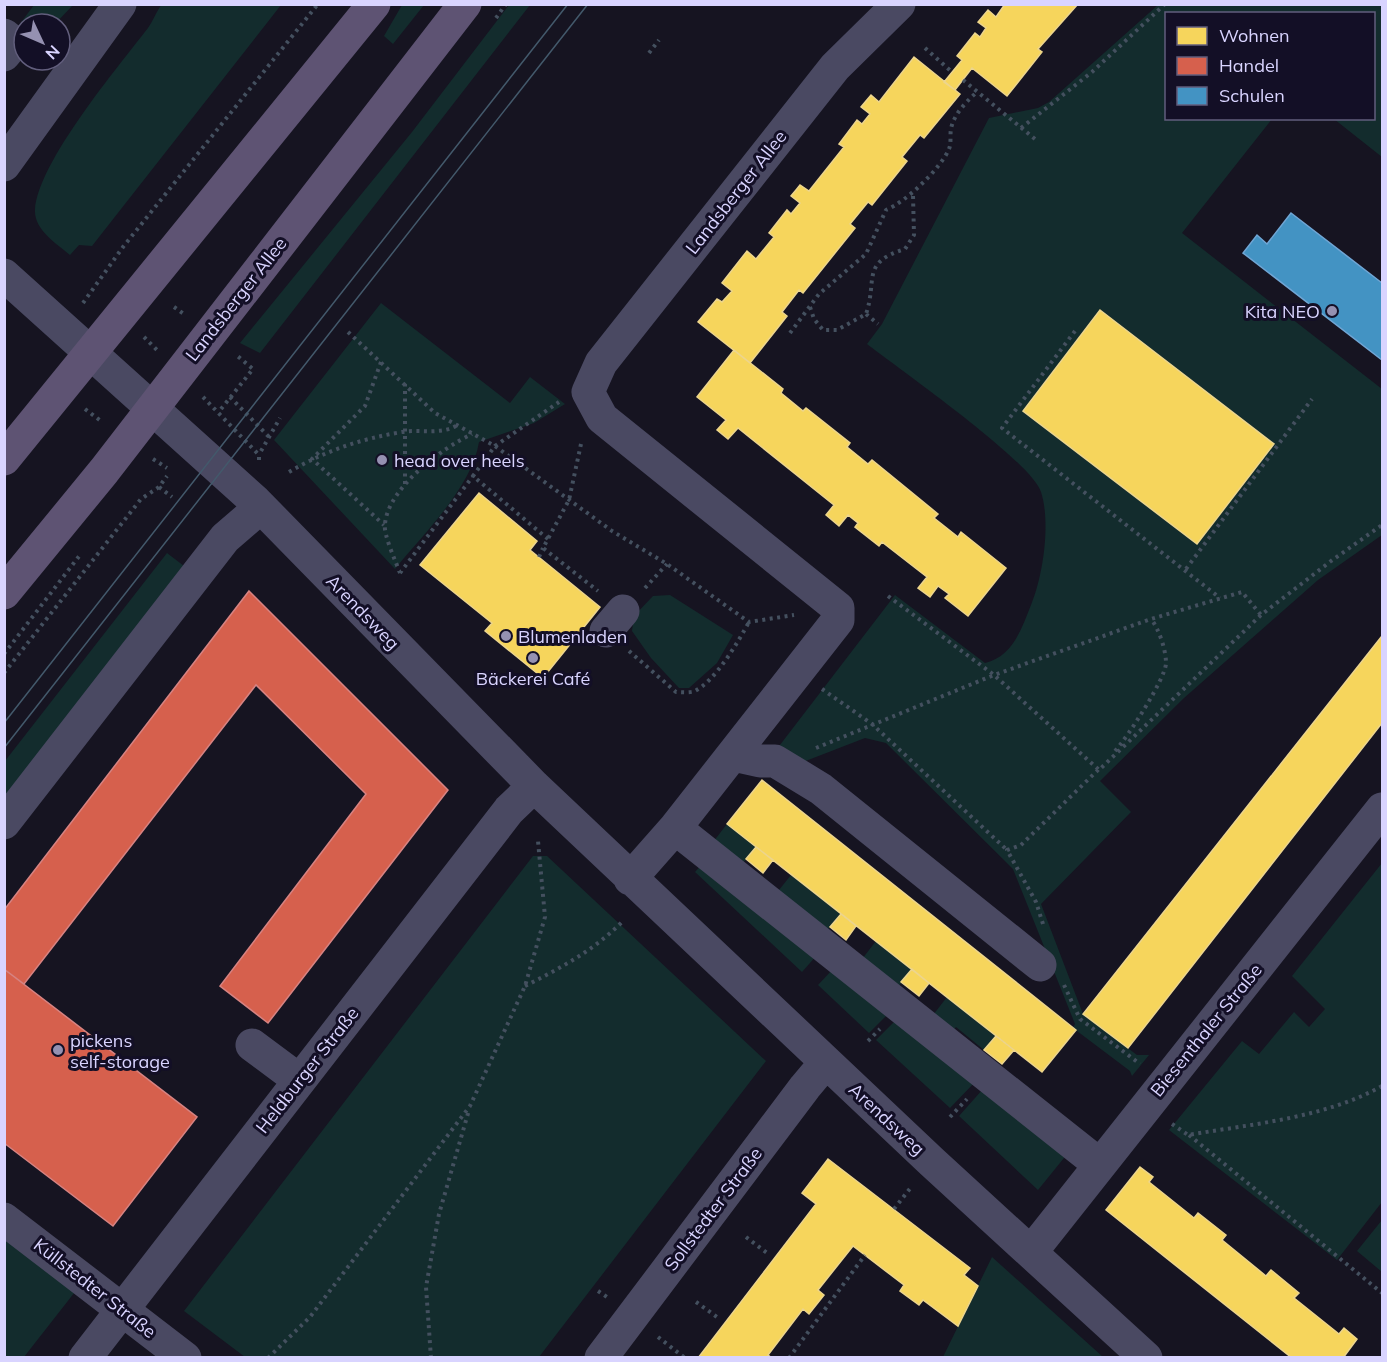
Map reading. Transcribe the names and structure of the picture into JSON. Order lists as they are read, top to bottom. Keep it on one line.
{"streets":{"main road":["Landsberger Allee"],"street":["Arendsweg","Biesenthaler Straße","Heldburger Straße","Sollstedter Straße","Küllstedter Straße"]},"crossings":[["Landsberger Allee","Arendsweg"],["Arendsweg","Biesenthaler Straße"],["Arendsweg","Heldburger Straße"],["Arendsweg","Sollstedter Straße"],["Heldburger Straße","Küllstedter Straße"]],"places":["Kita NEO","head over heels","Blumenladen","Bäckerei Café","pickens self-storage"],"legend":["Wohnen","Handel","Schulen"],"north":"bottom right"}
